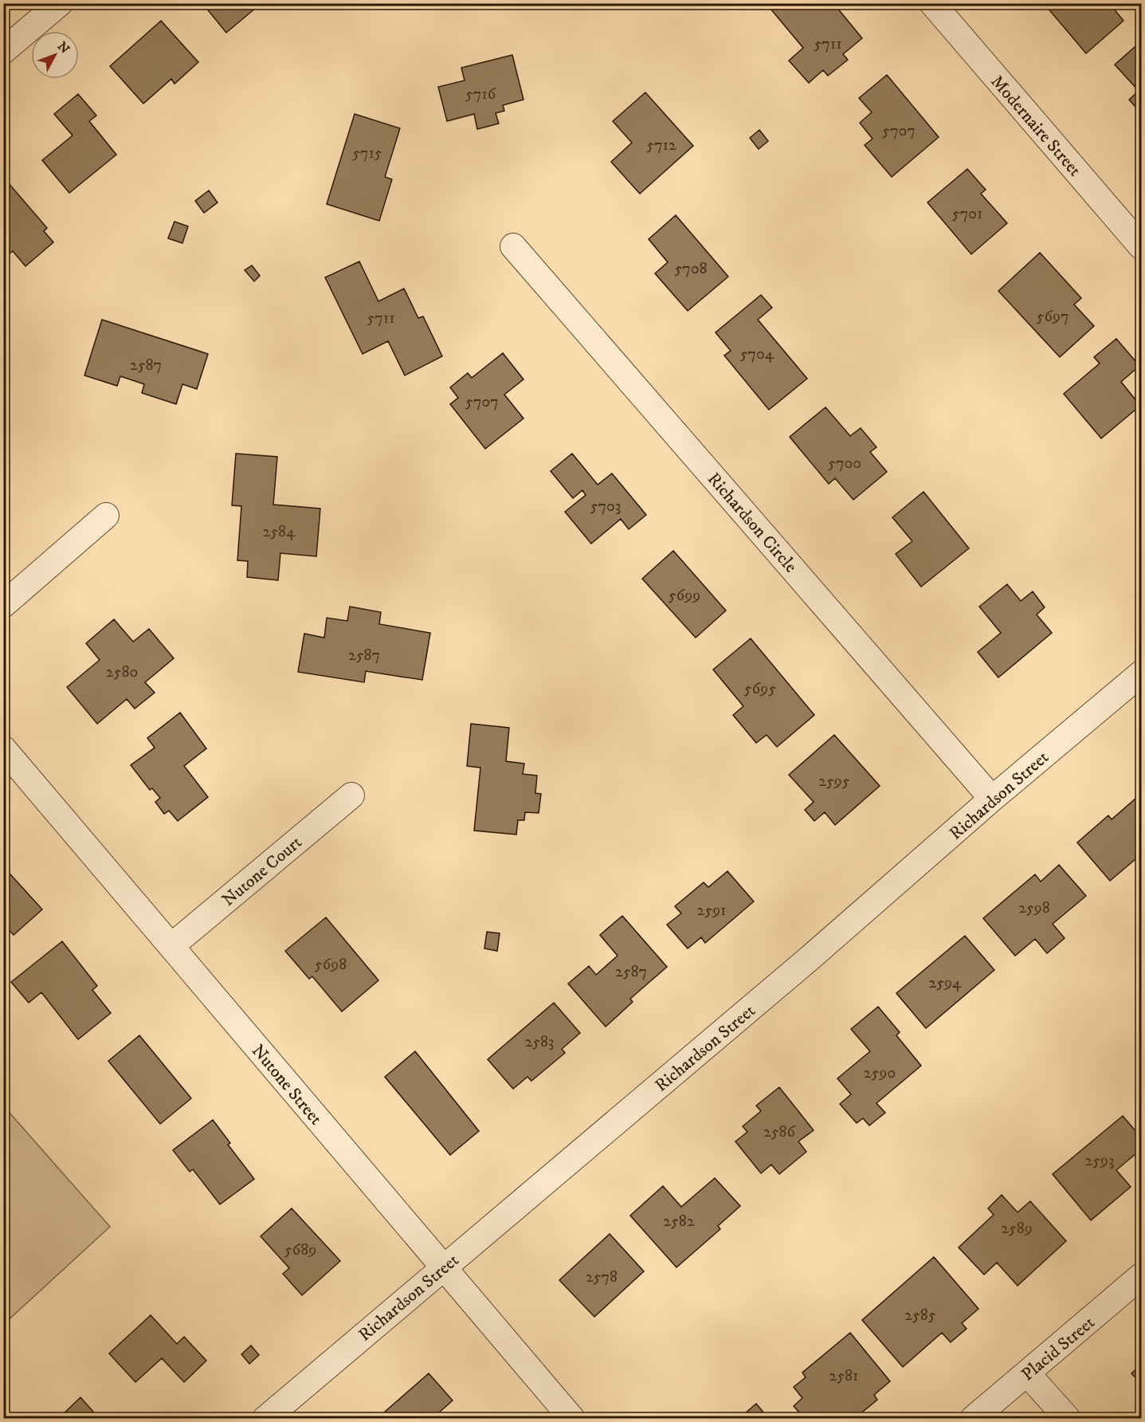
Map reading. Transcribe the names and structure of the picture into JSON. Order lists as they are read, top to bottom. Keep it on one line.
{"streets":{"street":["Modernaire Street","Richardson Circle","Richardson Street","Nutone Court","Nutone Street","Placid Street"]},"crossings":[["Richardson Circle","Richardson Street"],["Richardson Street","Nutone Street"],["Nutone Court","Nutone Street"]],"house_numbers":["5711","5716","5707","5712","5715","5701","5708","5697","5711","5704","2587","5707","5700","5703","2584","5699","2587","2580","5695","2595","2598","2591","5698","2587","2594","2583","2590","2586","2593","2582","2589","5689","2578","2585","2581"],"north":"top right"}
